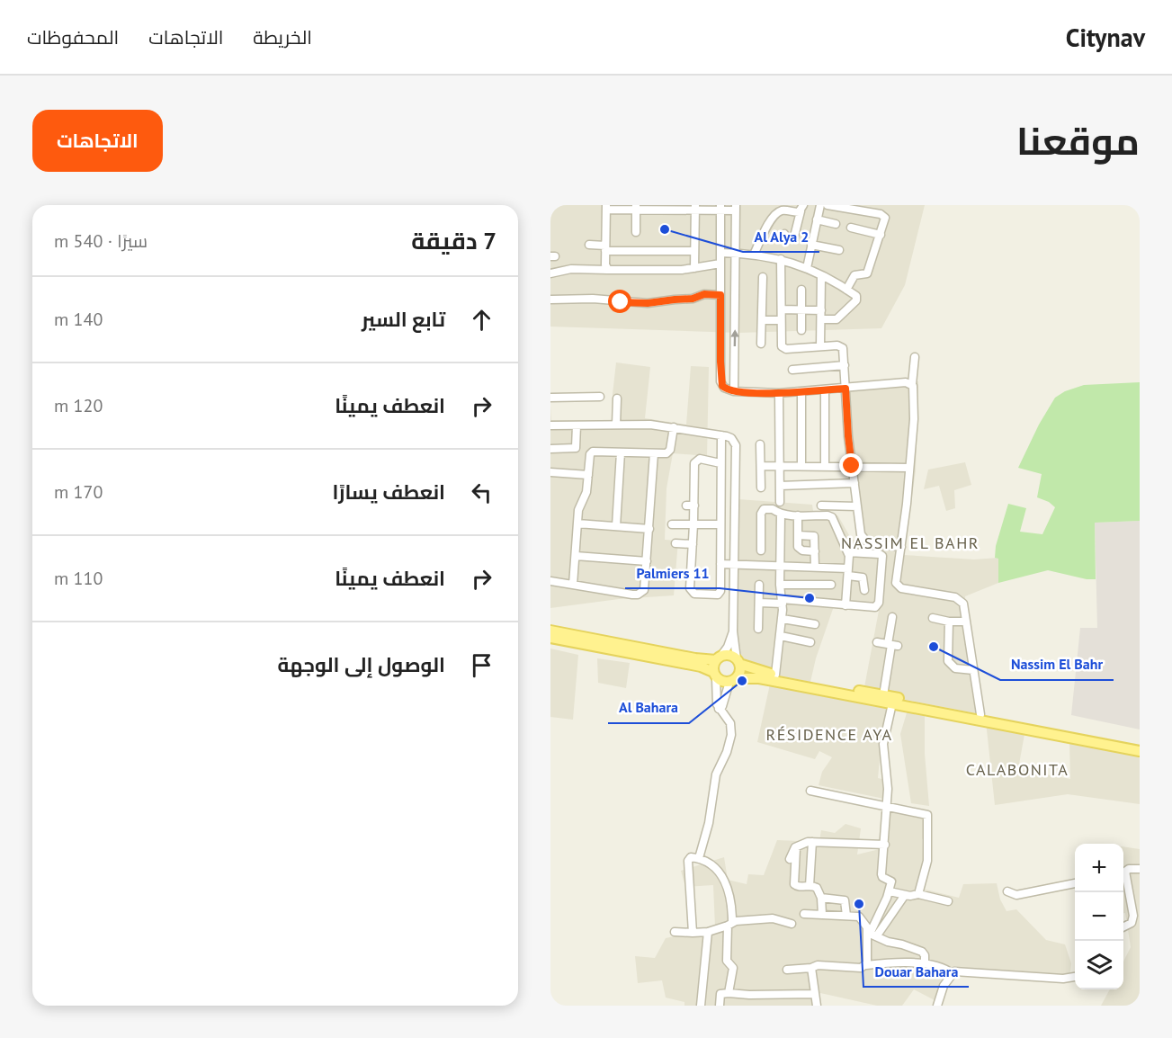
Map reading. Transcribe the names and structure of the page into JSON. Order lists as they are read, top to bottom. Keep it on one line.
{"districts":["NASSIM EL BAHR","RÉSIDENCE AYA","CALABONITA"],"places":["Al Alya 2","Palmiers 11","Nassim El Bahr","Al Bahara","Douar Bahara"],"page":{"header":"Citynav","nav":["الخريطة","الاتجاهات","المحفوظات"],"title":"موقعنا","buttons":"الاتجاهات","heading":["7 دقيقة","سيرًا · 540 m"],"list":[["تابع السير","140 m"],["انعطف يمينًا","120 m"],["انعطف يسارًا","170 m"],["انعطف يمينًا","110 m"],"الوصول إلى الوجهة"],"map_buttons":["+","−"]}}
